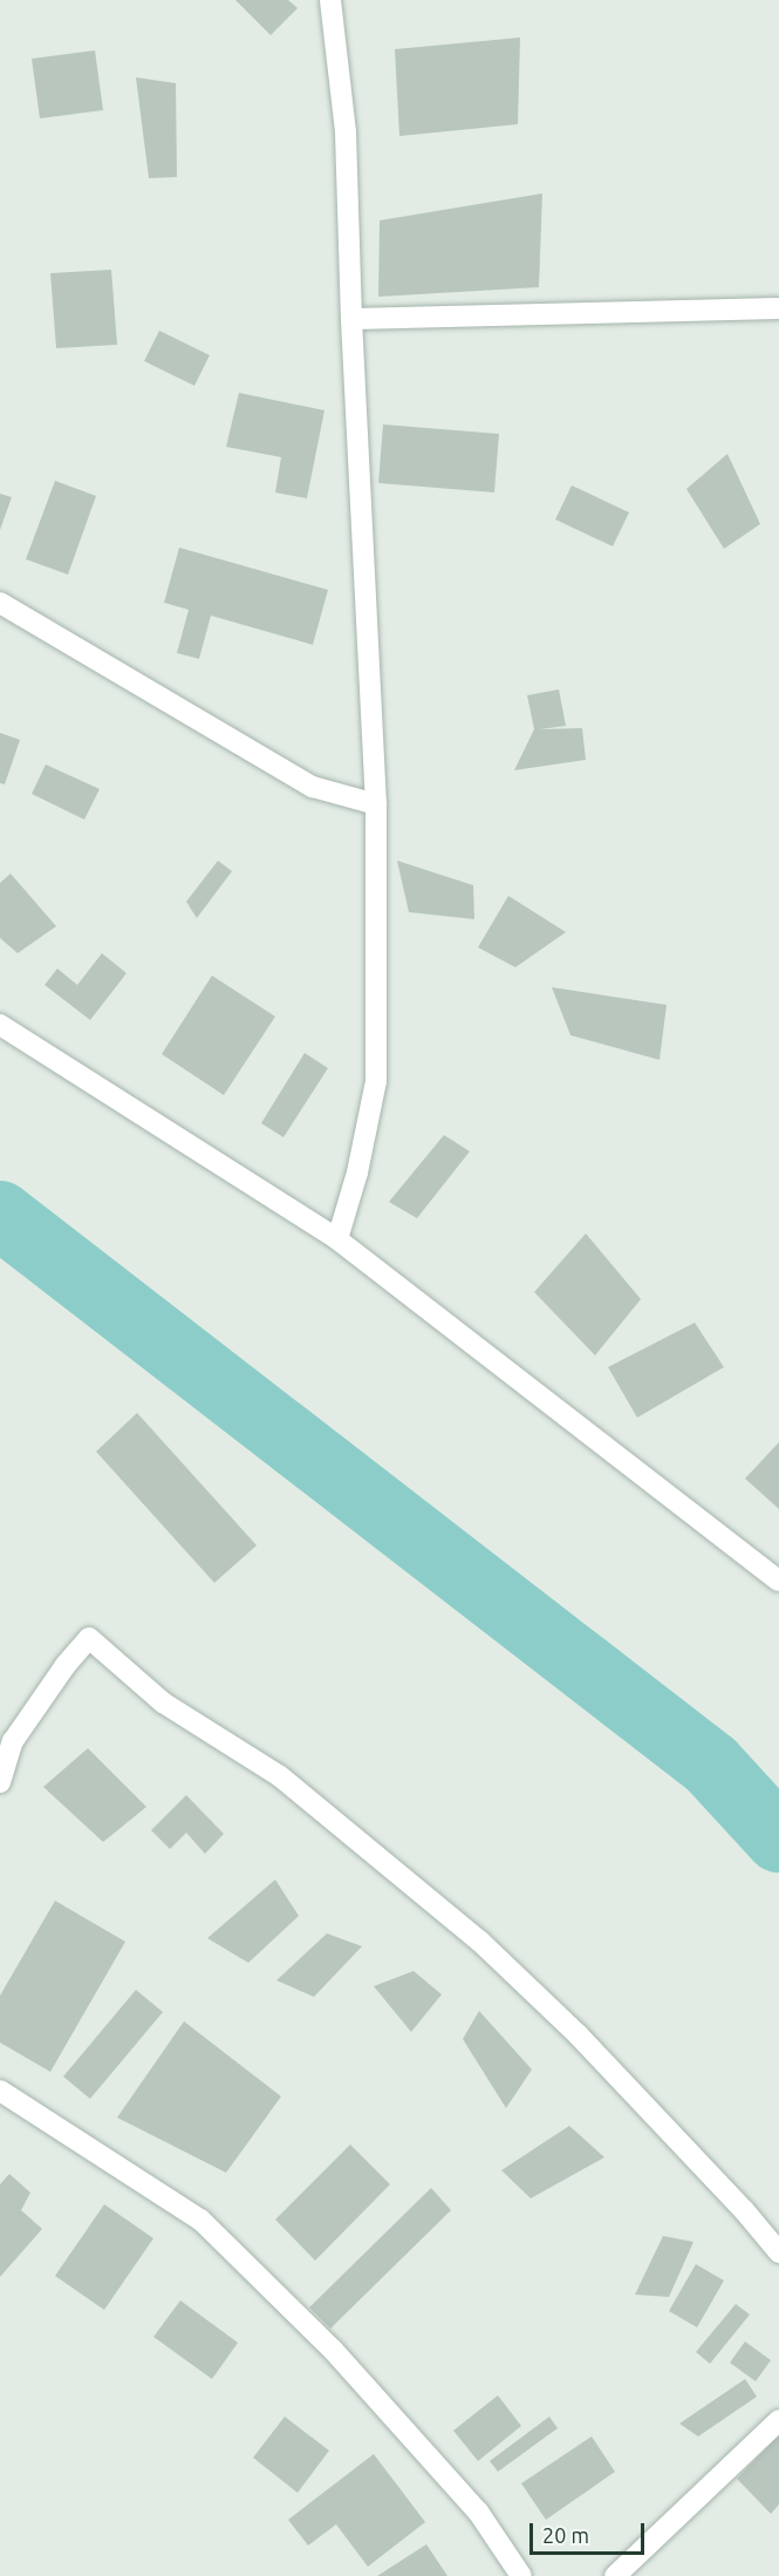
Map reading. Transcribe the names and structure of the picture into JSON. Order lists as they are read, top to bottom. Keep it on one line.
{"scale_bar":"20 m"}
